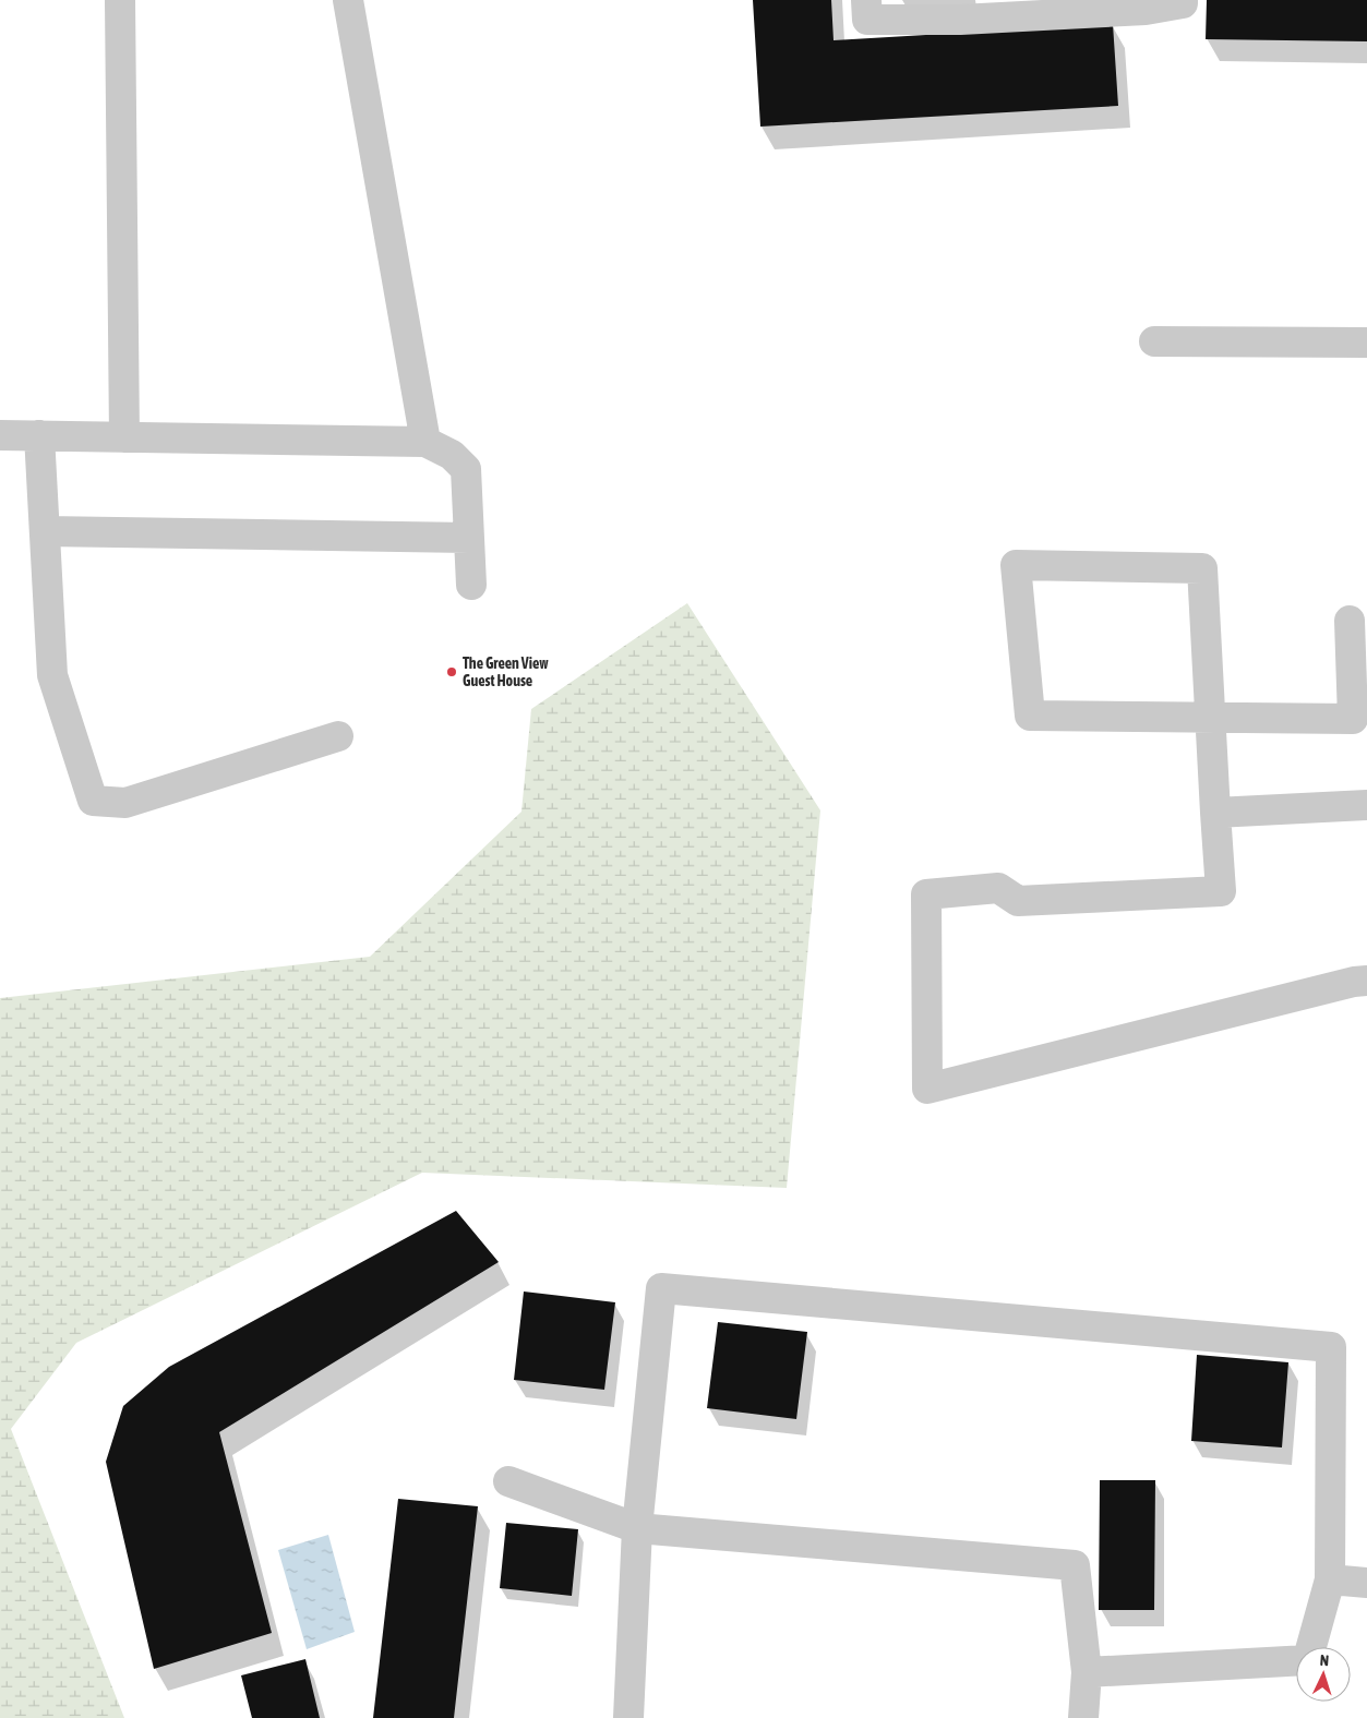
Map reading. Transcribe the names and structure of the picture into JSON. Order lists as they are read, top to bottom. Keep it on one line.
{"places":["The Green View Guest House"],"north":"top"}
